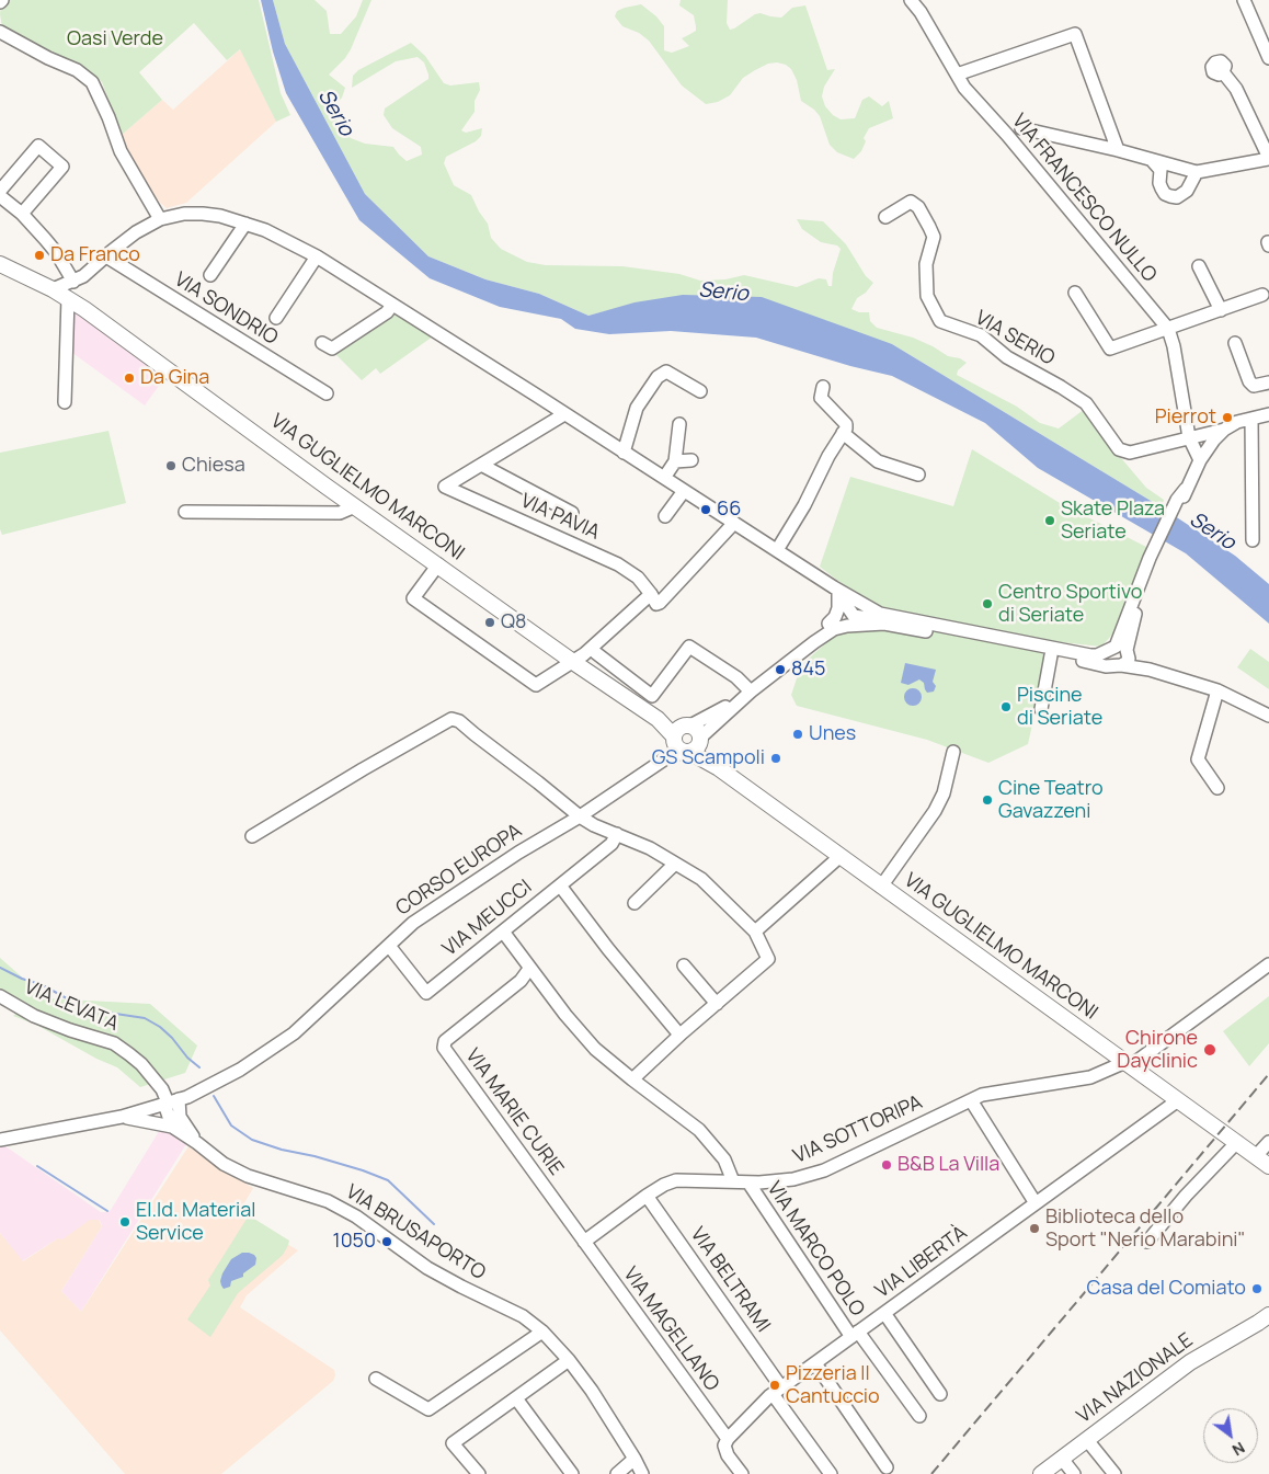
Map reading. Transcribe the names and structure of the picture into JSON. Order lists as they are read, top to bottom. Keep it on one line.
{"streets":{"main road":["VIA GUGLIELMO MARCONI","VIA NAZIONALE"],"street":["VIA FRANCESCO NULLO","VIA SONDRIO","VIA SERIO","VIA PAVIA","CORSO EUROPA","VIA MEUCCI","VIA LEVATA","VIA MARIE CURIE","VIA SOTTORIPA","VIA BRUSAPORTO","VIA MARCO POLO","VIA LIBERTÀ","VIA BELTRAMI","VIA MAGELLANO"]},"crossings":[["VIA FRANCESCO NULLO","VIA SERIO"],["VIA GUGLIELMO MARCONI","CORSO EUROPA"],["VIA GUGLIELMO MARCONI","VIA SOTTORIPA"],["VIA GUGLIELMO MARCONI","VIA LIBERTÀ"],["CORSO EUROPA","VIA MEUCCI"],["CORSO EUROPA","VIA BRUSAPORTO"],["VIA LEVATA","VIA BRUSAPORTO"],["VIA MARIE CURIE","VIA SOTTORIPA"],["VIA MARIE CURIE","VIA MAGELLANO"],["VIA SOTTORIPA","VIA MARCO POLO"],["VIA SOTTORIPA","VIA BELTRAMI"],["VIA SOTTORIPA","VIA MAGELLANO"],["VIA MARCO POLO","VIA LIBERTÀ"],["VIA LIBERTÀ","VIA BELTRAMI"],["VIA LIBERTÀ","VIA MAGELLANO"]],"water":["Serio"],"parks":["Oasi Verde"],"places":["Da Franco","Da Gina","Pierrot","Chiesa","66","Skate Plaza Seriate","Centro Sportivo di Seriate","Q8","845","Piscine di Seriate","Unes","GS Scampoli","Cine Teatro Gavazzeni","Chirone Dayclinic","B&B La Villa","El.Id. Material Service","Biblioteca dello Sport \"Nerio Marabini\"","1050","Casa del Comiato","Pizzeria Il Cantuccio"],"north":"bottom right"}
